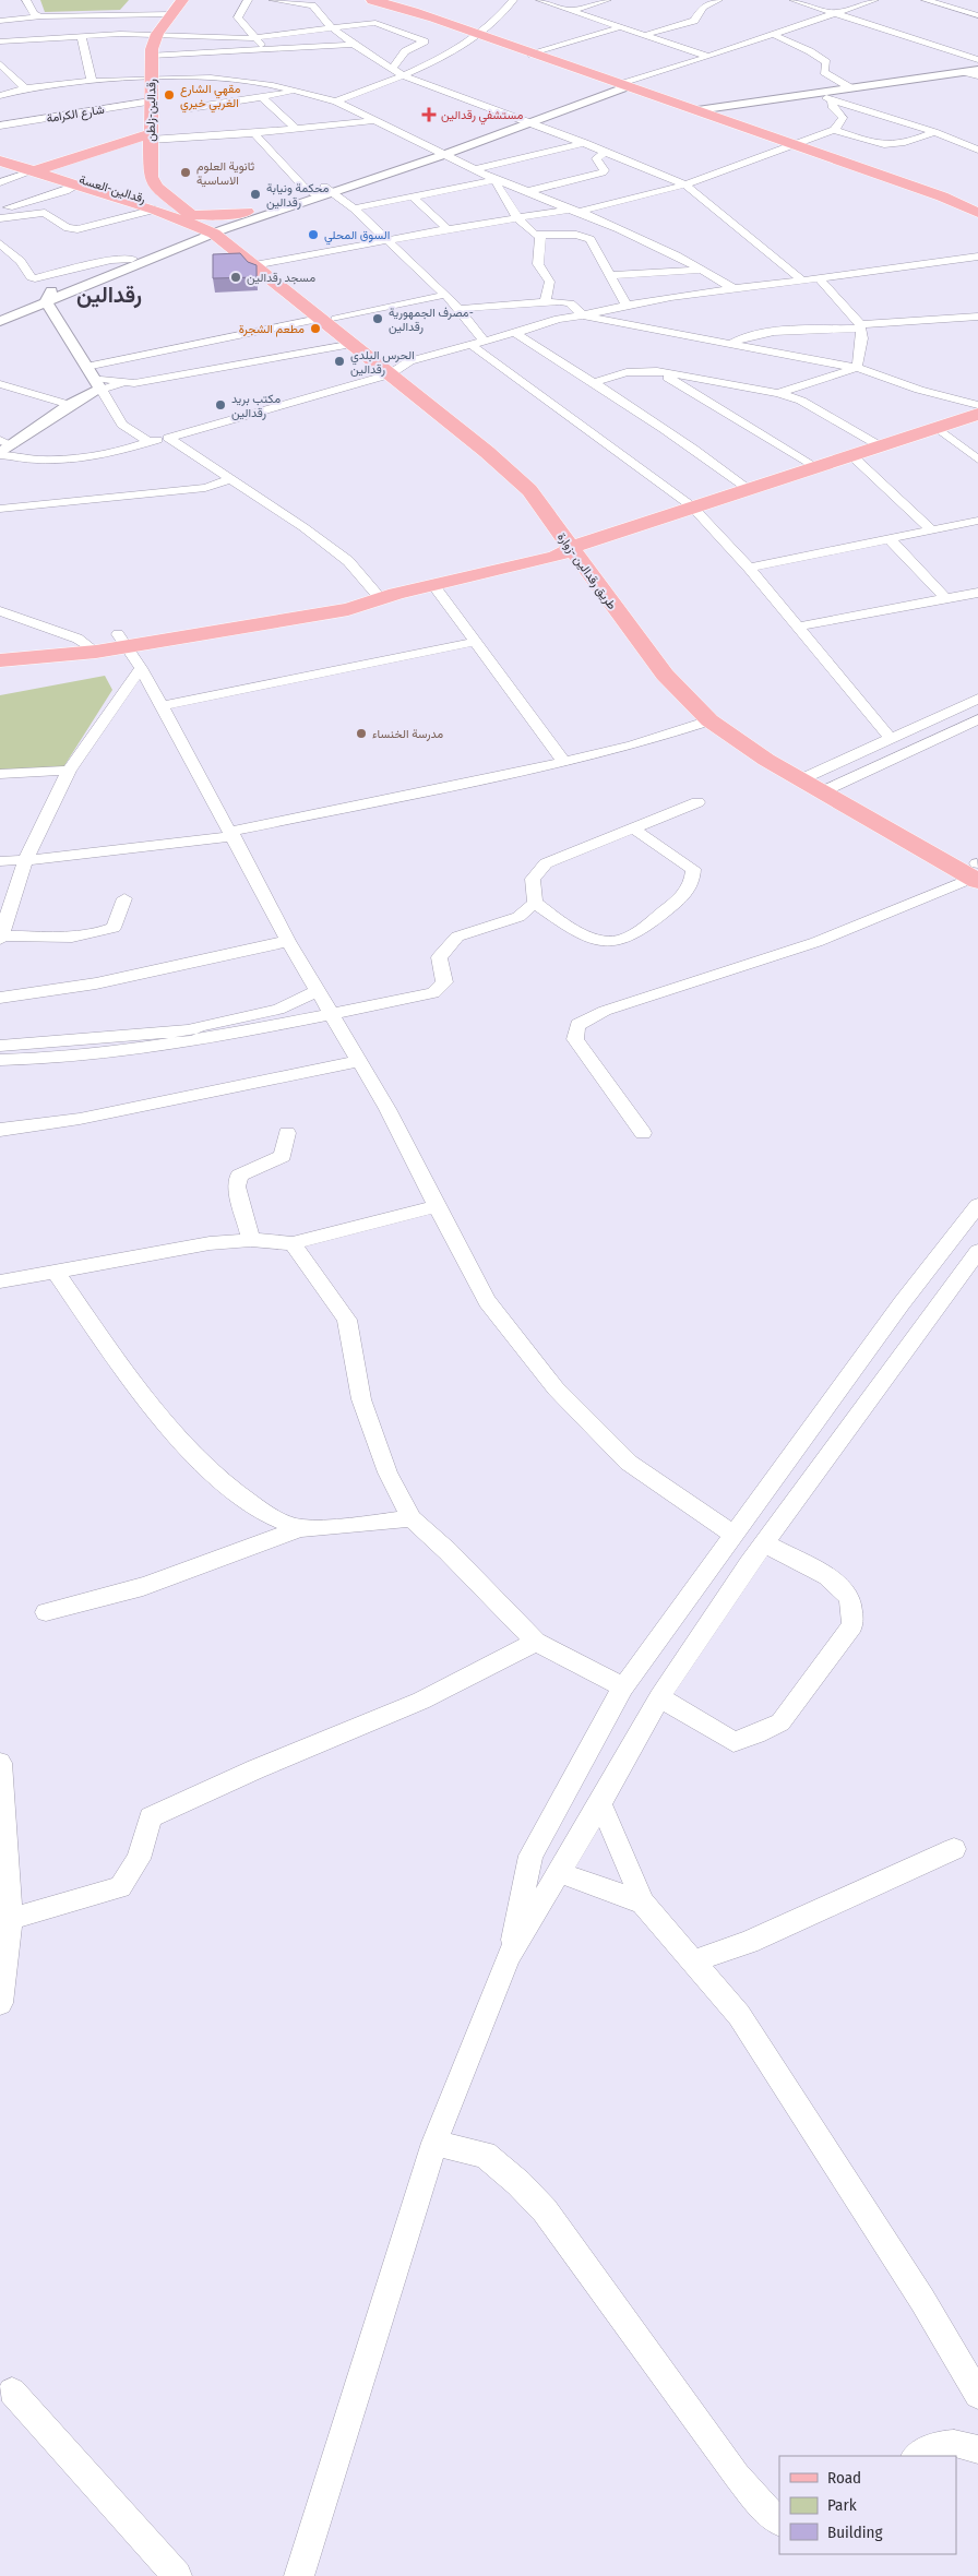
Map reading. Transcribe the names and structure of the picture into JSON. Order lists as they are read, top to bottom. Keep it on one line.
{"streets":{"main road":["رقدالين-زلطن","رقدالين-العسة","طريق رقدالين -زوارة"],"street":["شارع الكرامة"]},"crossings":[["رقدالين-زلطن","شارع الكرامة"],["رقدالين-زلطن","رقدالين-العسة"],["رقدالين-العسة","طريق رقدالين -زوارة"]],"districts":["رقدالين"],"places":{"other":["مقهي الشارع الغربي خيري","ثانوية العلوم الاساسية","محكمة ونيابة رقدالين","السوق المحلي","مسجد رقدالين","مصرف الجمهورية- رقدالين","مطعم الشجرة","الحرس البلدي رقدالين","مكتب بريد رقدالين","مدرسة الخنساء"],"health":["مستشفي رقدالين"]},"legend":["Road","Park","Building"]}
